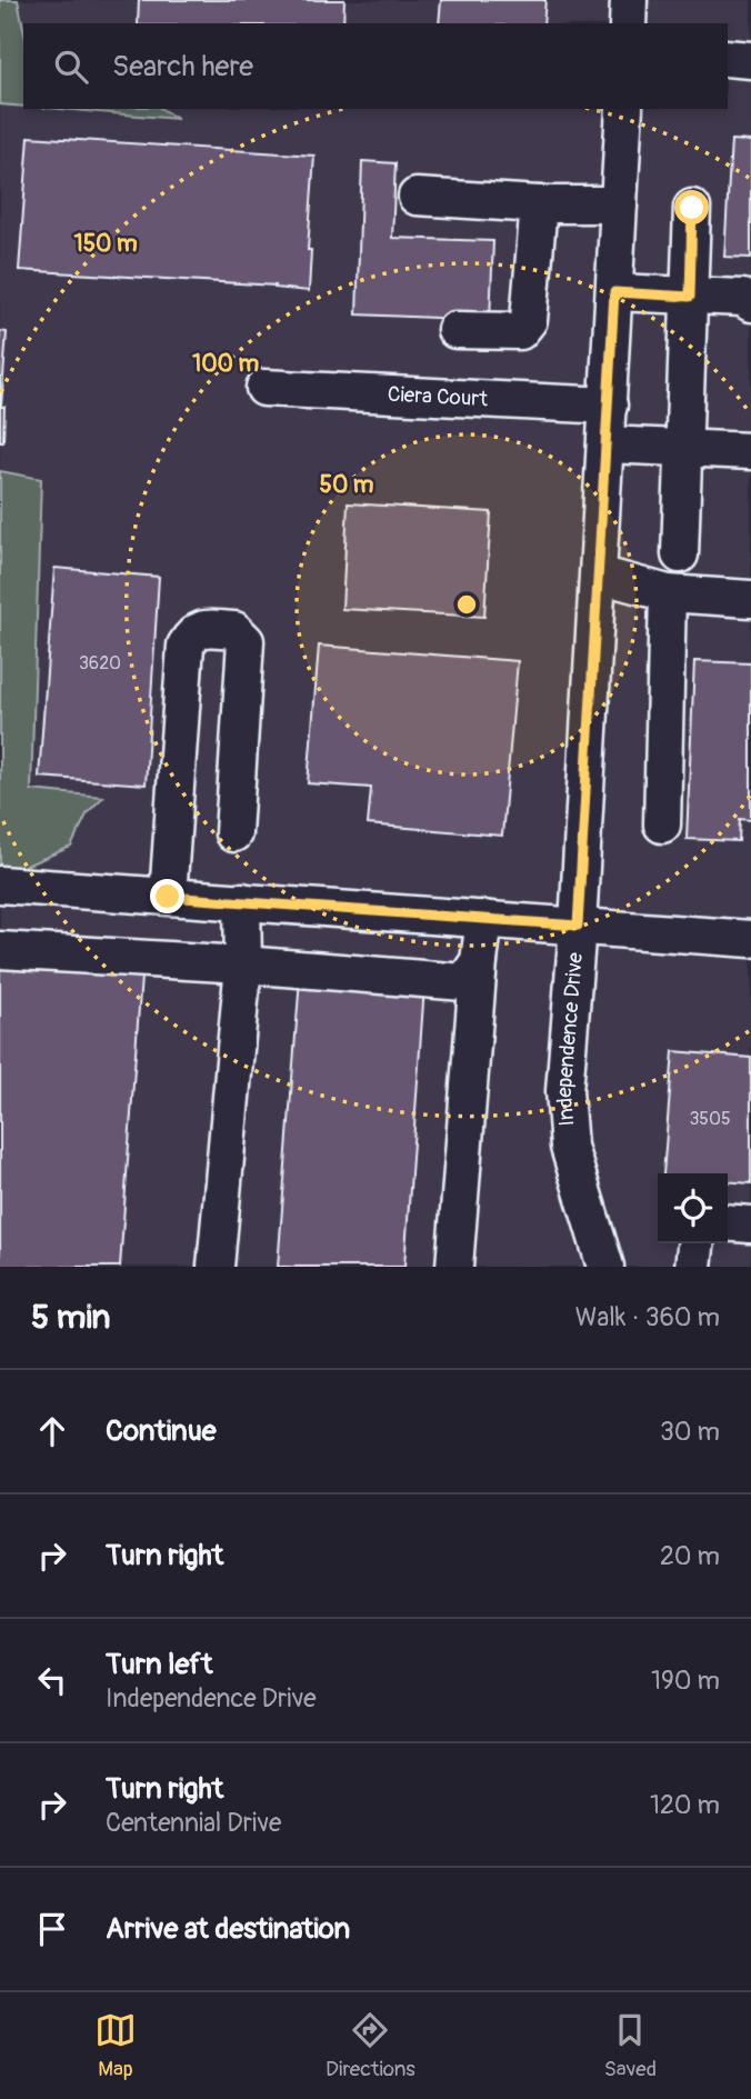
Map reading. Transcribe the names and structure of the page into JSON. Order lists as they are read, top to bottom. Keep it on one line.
{"streets":{"street":["Ciera Court","Independence Drive"]},"crossings":[["Ciera Court","Independence Drive"]],"house_numbers":["3620","3505"],"page":{"search":"Search here","heading":["5 min","Walk · 360 m"],"list":[["Continue","30 m"],["Turn right","20 m"],["Turn left","Independence Drive","190 m"],["Turn right","Centennial Drive","120 m"],"Arrive at destination"],"nav":["Map","Directions","Saved"]},"rings":["150 m","100 m","50 m"]}
